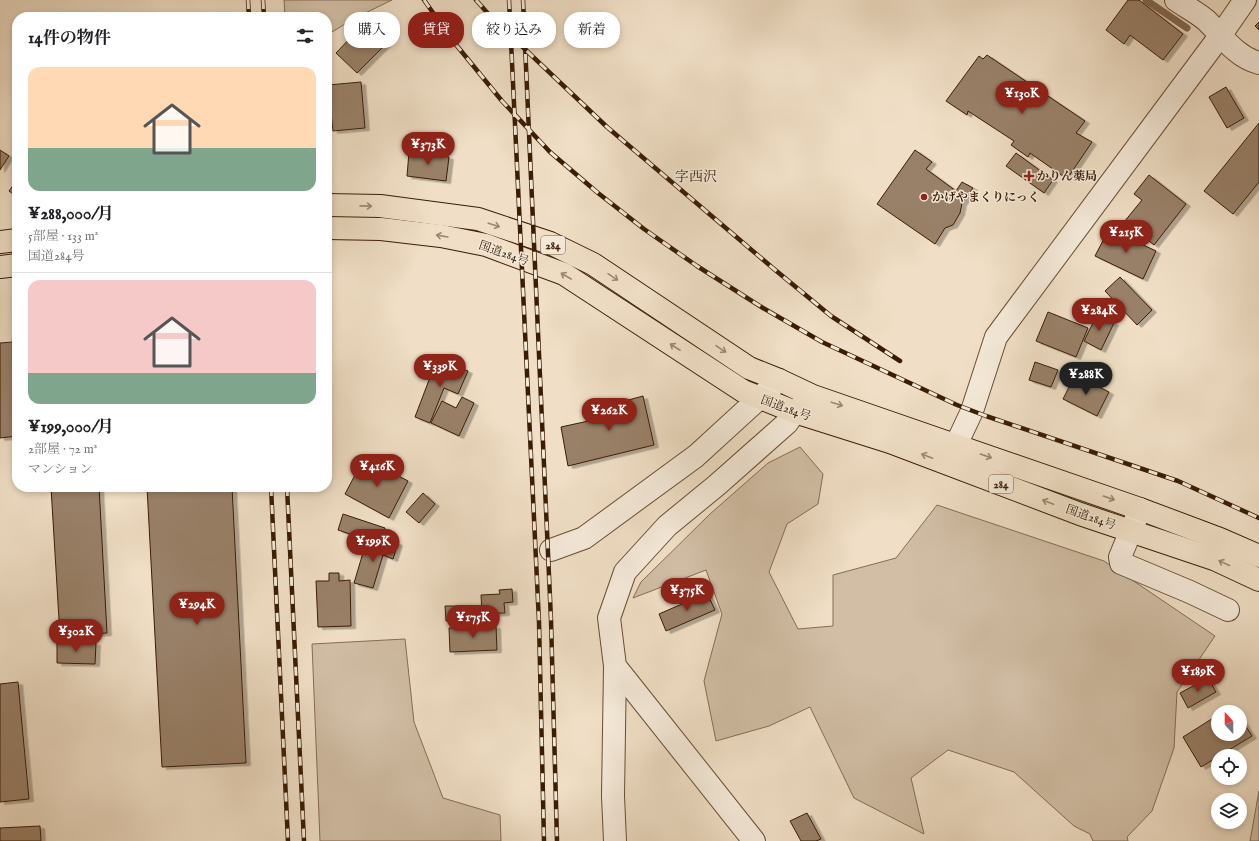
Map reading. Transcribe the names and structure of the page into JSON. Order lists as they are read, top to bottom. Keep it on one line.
{"streets":{"highway":["284","国道284号"]},"districts":["字西沢"],"places":{"health":["かりん薬局"],"other":["かげやまくりにっく"]},"north":"top","page":{"chip":["購入","賃貸","絞り込み","新着"],"heading":"14件の物件","list":[{"name":"¥288,000/月","note":"5部屋 · 133 m² · 国道284号"},{"name":"¥199,000/月","note":"2部屋 · 72 m² · マンション"}],"price":["¥130K","¥373K","¥215K","¥284K","¥339K","¥288K","¥262K","¥416K","¥199K","¥375K","¥294K","¥175K","¥302K","¥189K"]}}
